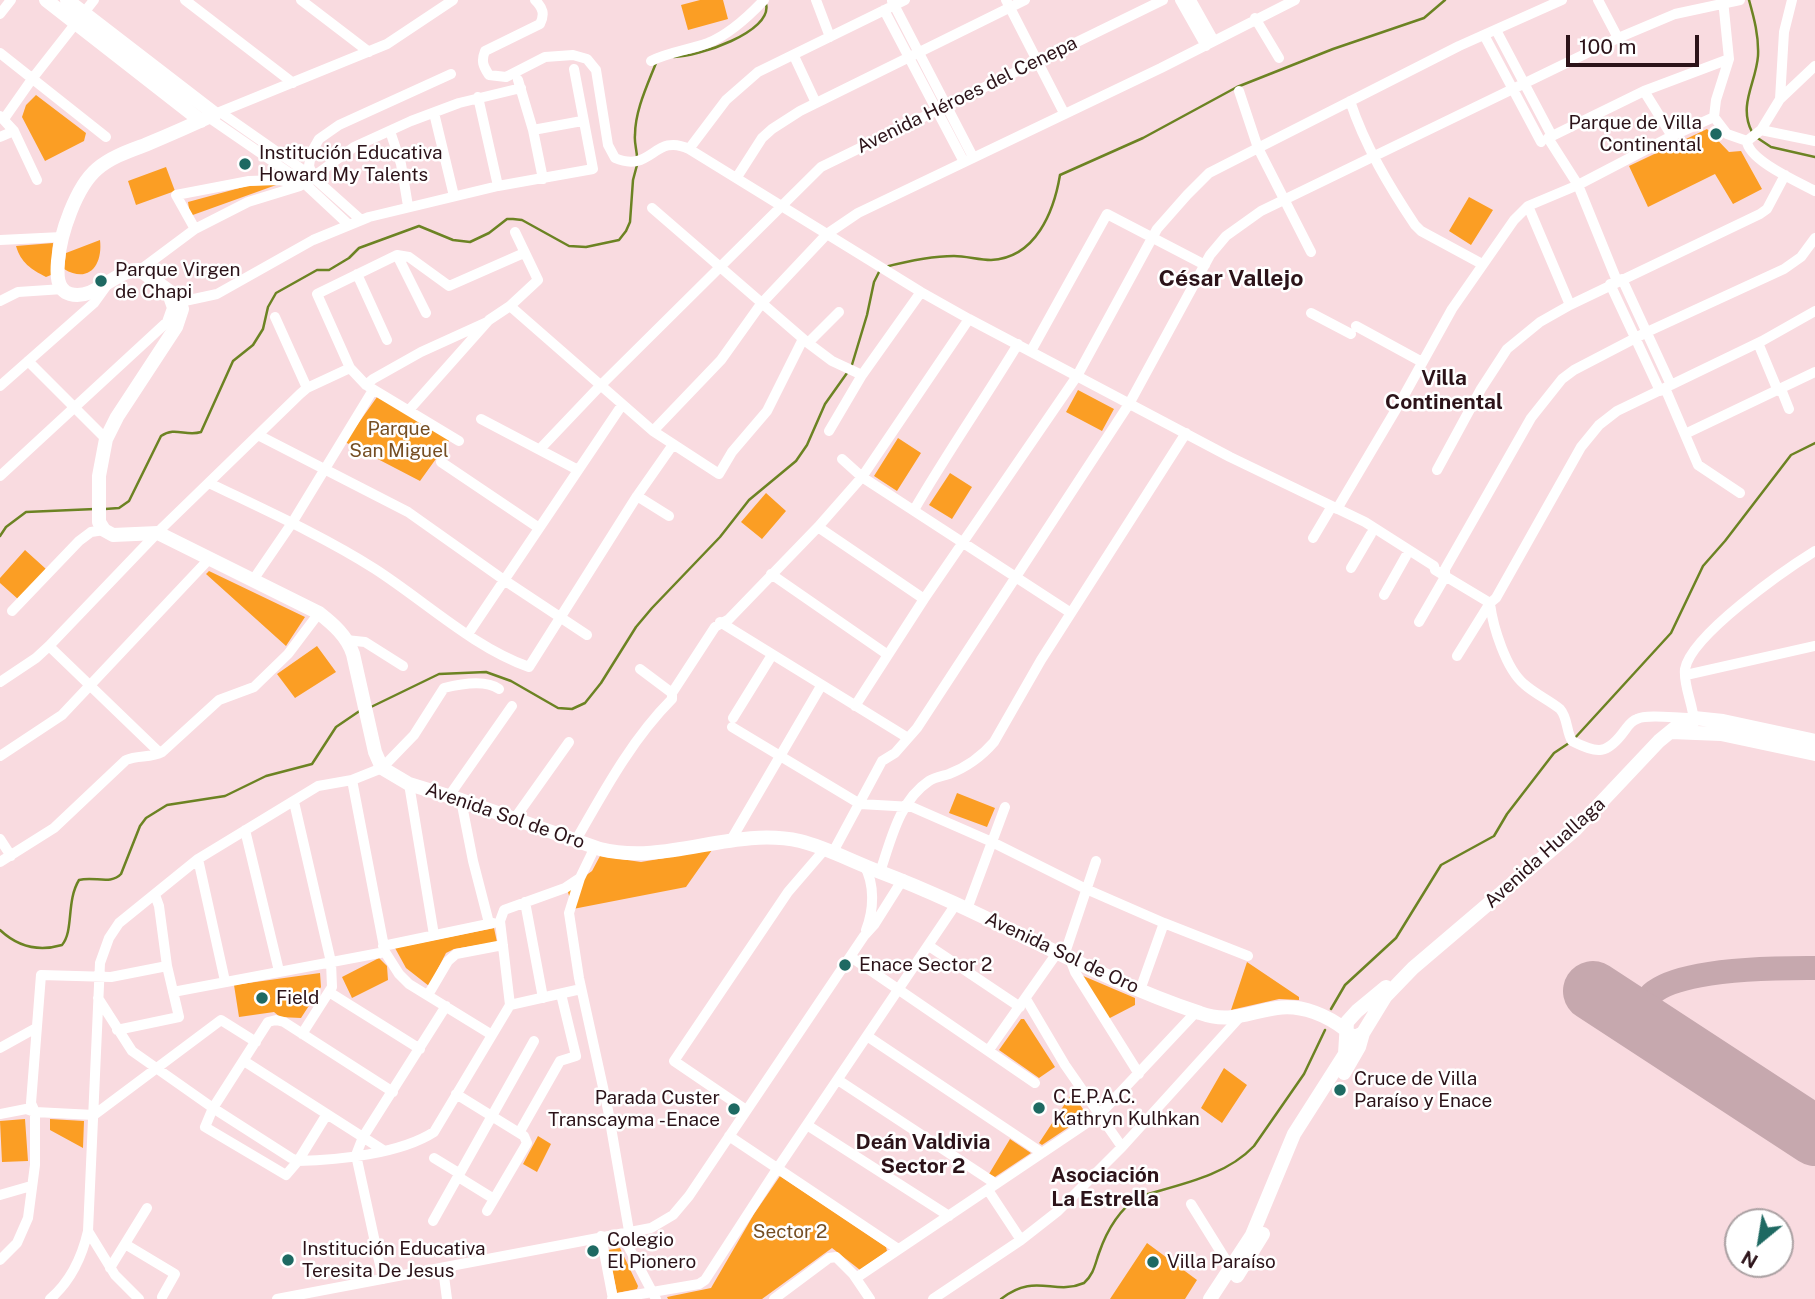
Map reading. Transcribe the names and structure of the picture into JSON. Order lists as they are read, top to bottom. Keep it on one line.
{"streets":{"main road":["Avenida Sol de Oro","Avenida Huallaga"],"street":["Avenida Héroes del Cenepa"]},"crossings":[["Avenida Sol de Oro","Avenida Huallaga"]],"districts":["César Vallejo","Villa Continental","Deán Valdivia Sector 2","Asociación La Estrella"],"parks":["Parque San Miguel","Sector 2"],"places":["Parque de Villa Continental","Institución Educativa Howard My Talents","Parque Virgen de Chapi","Enace Sector 2","Field","Cruce de Villa Paraíso y Enace","C.E.P.A.C. Kathryn Kulhkan","Parada Custer Transcayma -Enace","Colegio El Pionero","Institución Educativa Teresita De Jesus","Villa Paraíso"],"scale_bar":"100 m","north":"bottom left"}
